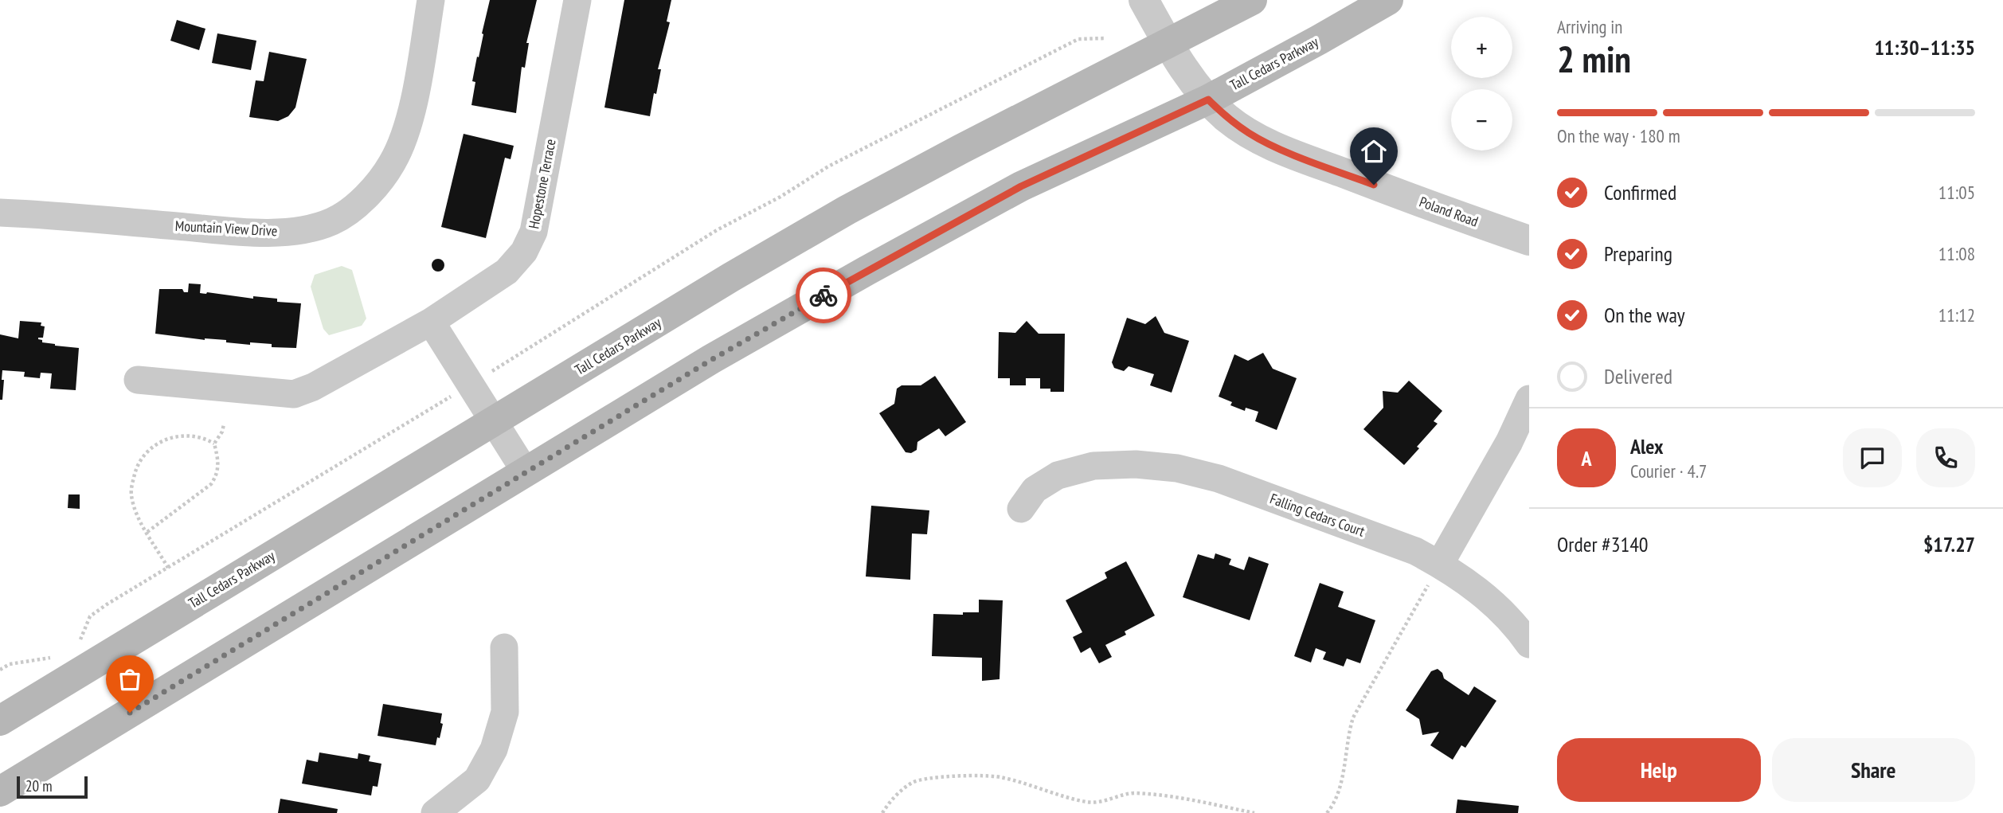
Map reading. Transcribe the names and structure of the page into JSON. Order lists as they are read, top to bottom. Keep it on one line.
{"streets":{"main road":["Tall Cedars Parkway"],"street":["Hopestone Terrace","Poland Road","Mountain View Drive","Falling Cedars Court"]},"crossings":[["Tall Cedars Parkway","Poland Road"]],"scale_bar":"20 m","page":{"heading":["2 min","Arriving in","11:30–11:35"],"panel":["Alex","Courier · 4.7","Order #3140","$17.27"],"map_buttons":["+","−"],"bar":"On the way · 180 m","list":[["Confirmed","11:05"],["Preparing","11:08"],["On the way","11:12"],"Delivered"],"round":"A","buttons":["Help","Share"],"scale":"20 m"}}
